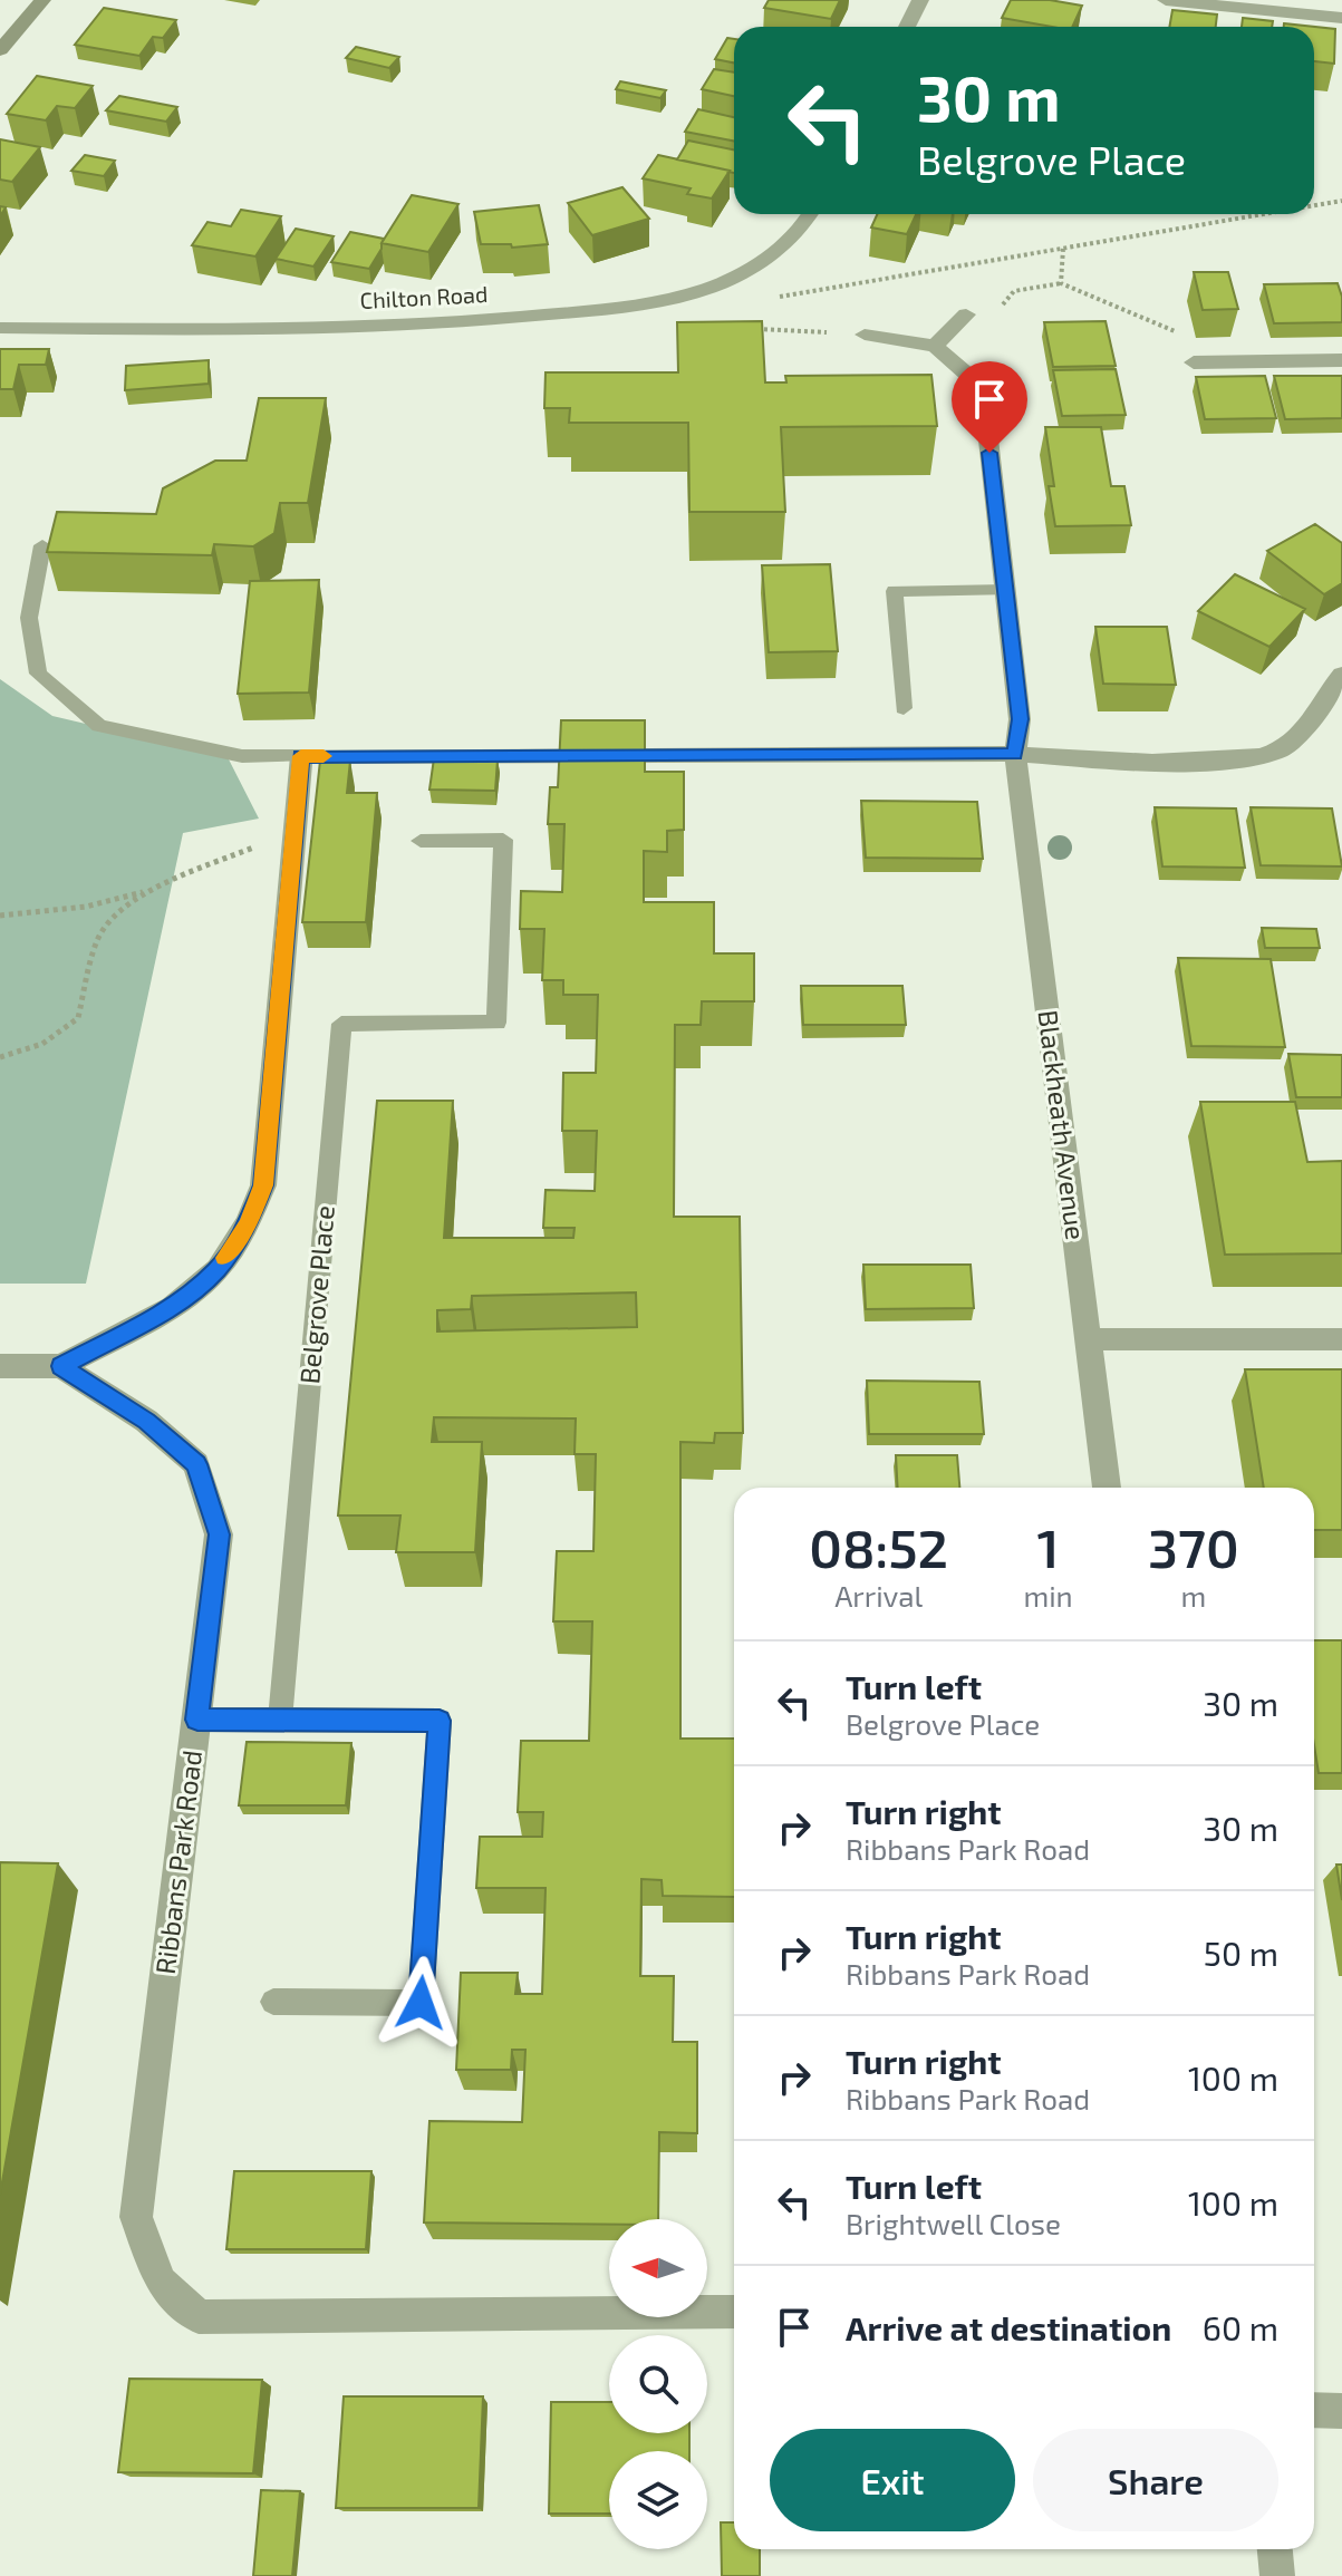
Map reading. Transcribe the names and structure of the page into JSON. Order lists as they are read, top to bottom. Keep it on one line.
{"streets":{"street":["Chilton Road","Blackheath Avenue","Ribbans Park Road"],"lane":["Belgrove Place"]},"north":"left","page":{"turn":["30 m","Belgrove Place"],"eta":["08:52","Arrival","1","min","370","m"],"list":[{"name":"Turn left","note":"Belgrove Place","value":"30 m"},{"name":"Turn right","note":"Ribbans Park Road","value":"30 m"},{"name":"Turn right","note":"Ribbans Park Road","value":"50 m"},{"name":"Turn right","note":"Ribbans Park Road","value":"100 m"},{"name":"Turn left","note":"Brightwell Close","value":"100 m"},{"name":"Arrive at destination","value":"60 m"}],"buttons":["Exit","Share"]}}
